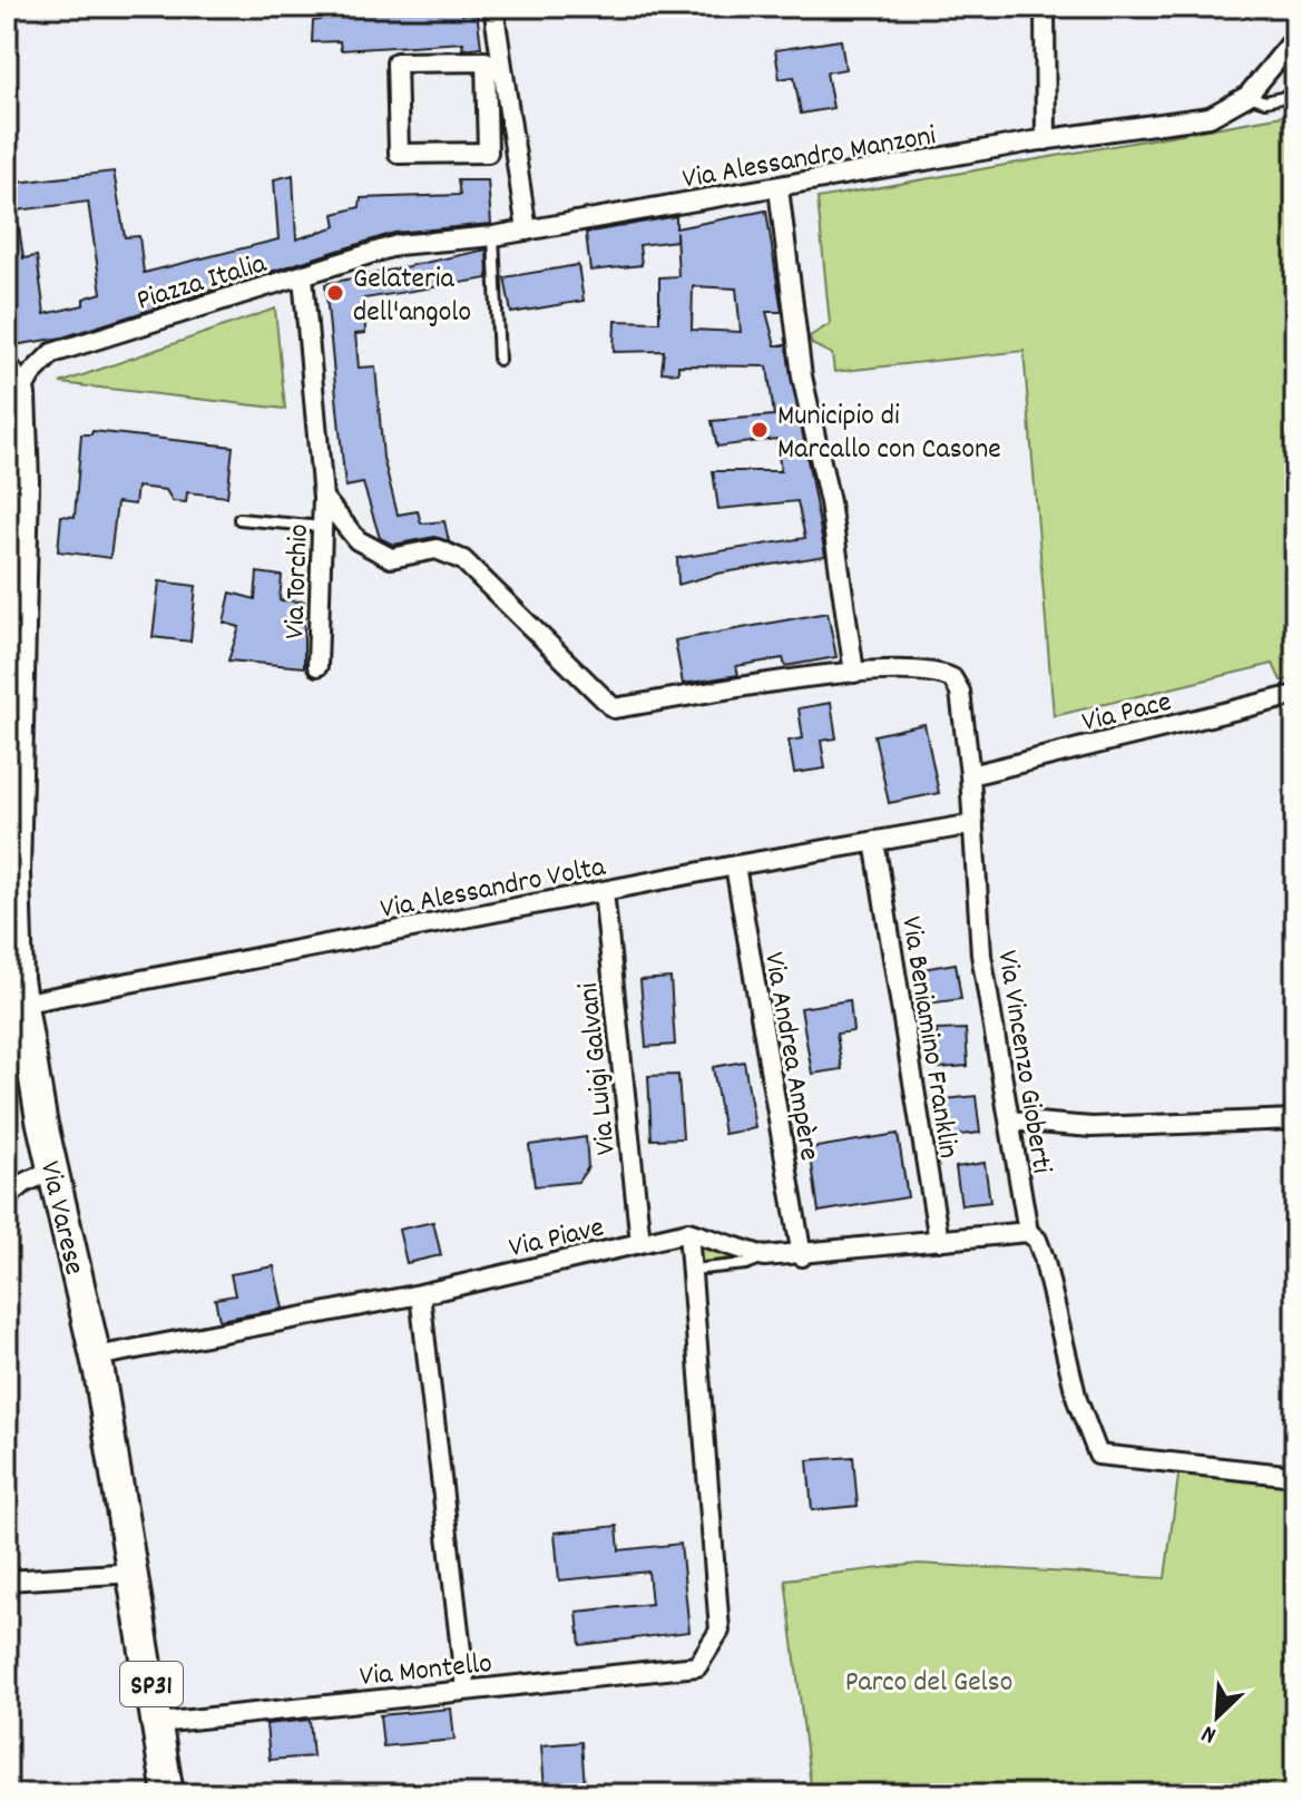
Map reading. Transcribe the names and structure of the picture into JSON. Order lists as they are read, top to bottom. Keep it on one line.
{"streets":{"main road":["Via Varese","SP31"],"street":["Via Alessandro Manzoni","Piazza Italia","Via Torchio","Via Pace","Via Alessandro Volta","Via Beniamino Franklin","Via Andrea Ampère","Via Vincenzo Gioberti","Via Luigi Galvani","Via Piave","Via Montello"]},"crossings":[["Via Alessandro Manzoni","Piazza Italia"],["Piazza Italia","Via Torchio"],["Piazza Italia","Via Varese"],["Via Pace","Via Vincenzo Gioberti"],["Via Alessandro Volta","Via Beniamino Franklin"],["Via Alessandro Volta","Via Andrea Ampère"],["Via Alessandro Volta","Via Vincenzo Gioberti"],["Via Alessandro Volta","Via Luigi Galvani"],["Via Alessandro Volta","Via Varese"],["Via Luigi Galvani","Via Piave"],["Via Varese","Via Piave"],["Via Varese","Via Montello"]],"parks":["Parco del Gelso"],"places":["Gelateria dell'angolo","Municipio di Marcallo con Casone"],"north":"bottom left"}
